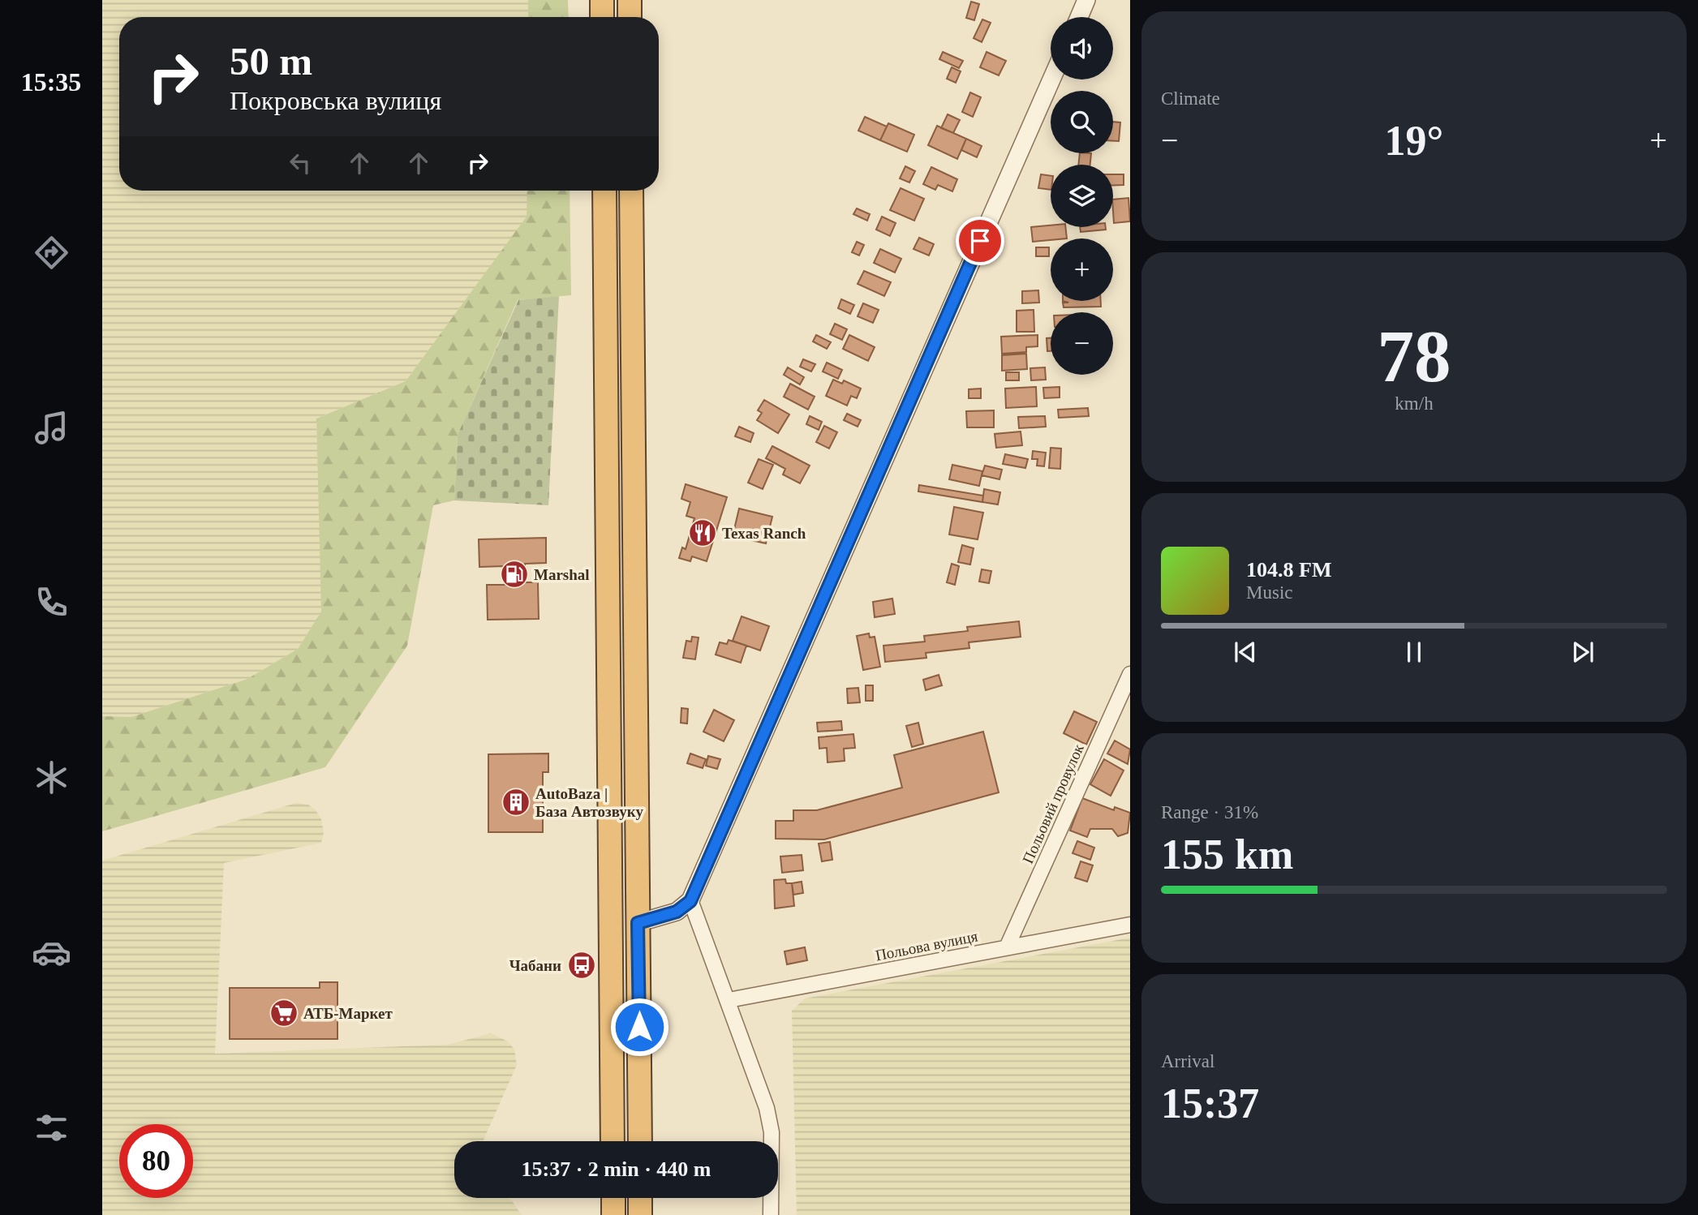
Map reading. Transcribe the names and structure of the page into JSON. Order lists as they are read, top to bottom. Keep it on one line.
{"streets":{"street":["Польовий провулок","Польова вулиця"]},"crossings":[["Польовий провулок","Польова вулиця"]],"places":{"restaurant":["Texas Ranch"],"fuel station":["Marshal"],"building":["AutoBaza | База Автозвуку"],"bus stop":["Чабани"],"supermarket":["АТБ-Маркет"]},"page":{"tabs":"15:35","tile":["Climate",["78","km/h"],["Range · 31%","155 km"],["Arrival","15:37"]],"map_buttons":["+","−"],"turn":["50 m","Покровська вулиця"],"heat":["−","19°","+"],"song":["104.8 FM","Music"],"limit":"80","trip":"15:37 · 2 min · 440 m"}}
